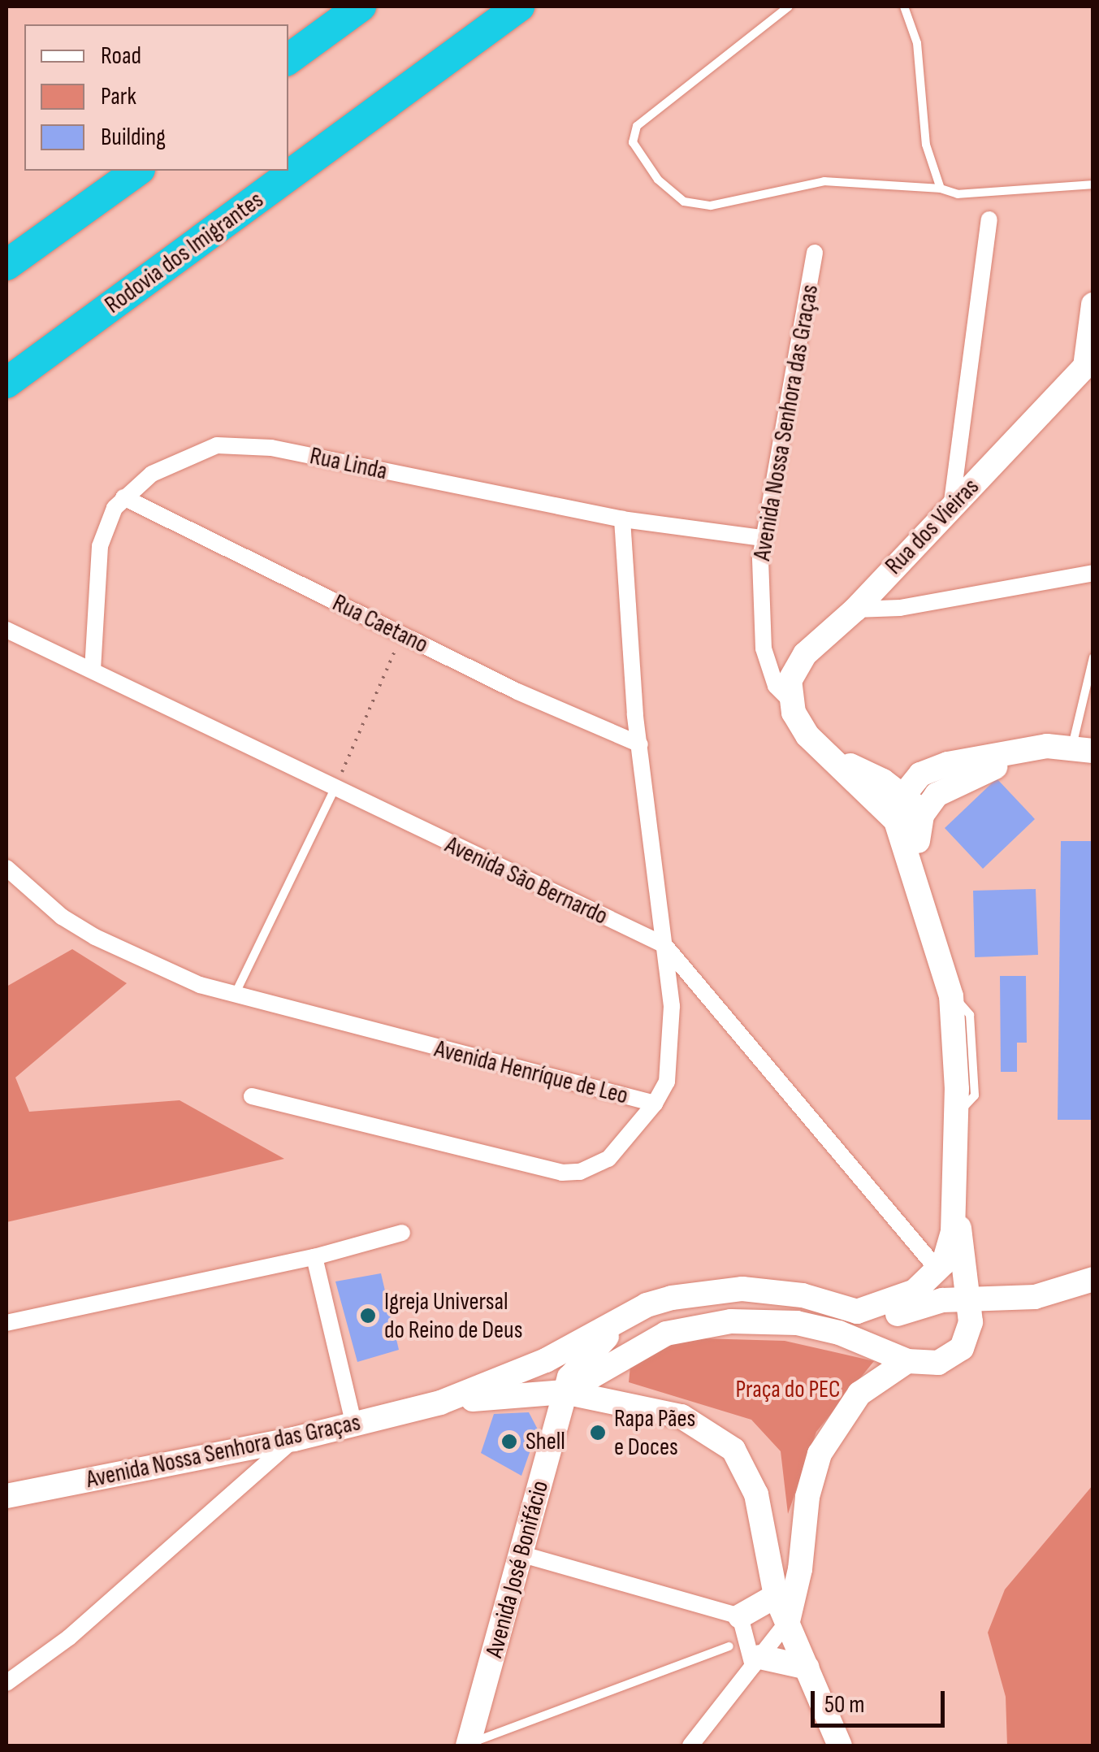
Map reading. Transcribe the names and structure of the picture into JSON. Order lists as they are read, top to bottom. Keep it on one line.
{"streets":{"highway":["Rodovia dos Imigrantes"],"main road":["Avenida Nossa Senhora das Graças","Rua dos Vieiras","Avenida José Bonifácio"],"street":["Rua Linda","Rua Caetano","Avenida São Bernardo","Avenida Henríque de Leo"]},"crossings":[["Avenida Nossa Senhora das Graças","Rua Linda"],["Avenida Nossa Senhora das Graças","Rua dos Vieiras"],["Avenida Nossa Senhora das Graças","Avenida São Bernardo"],["Avenida Nossa Senhora das Graças","Avenida José Bonifácio"],["Rua Linda","Rua Caetano"],["Rua Linda","Avenida São Bernardo"],["Rua Linda","Avenida Henríque de Leo"],["Rua Caetano","Avenida Henríque de Leo"],["Avenida São Bernardo","Avenida Henríque de Leo"]],"parks":["Praça do PEC"],"places":["Igreja Universal do Reino de Deus","Rapa Pães e Doces","Shell"],"legend":["Road","Park","Building"],"scale_bar":"50 m"}
